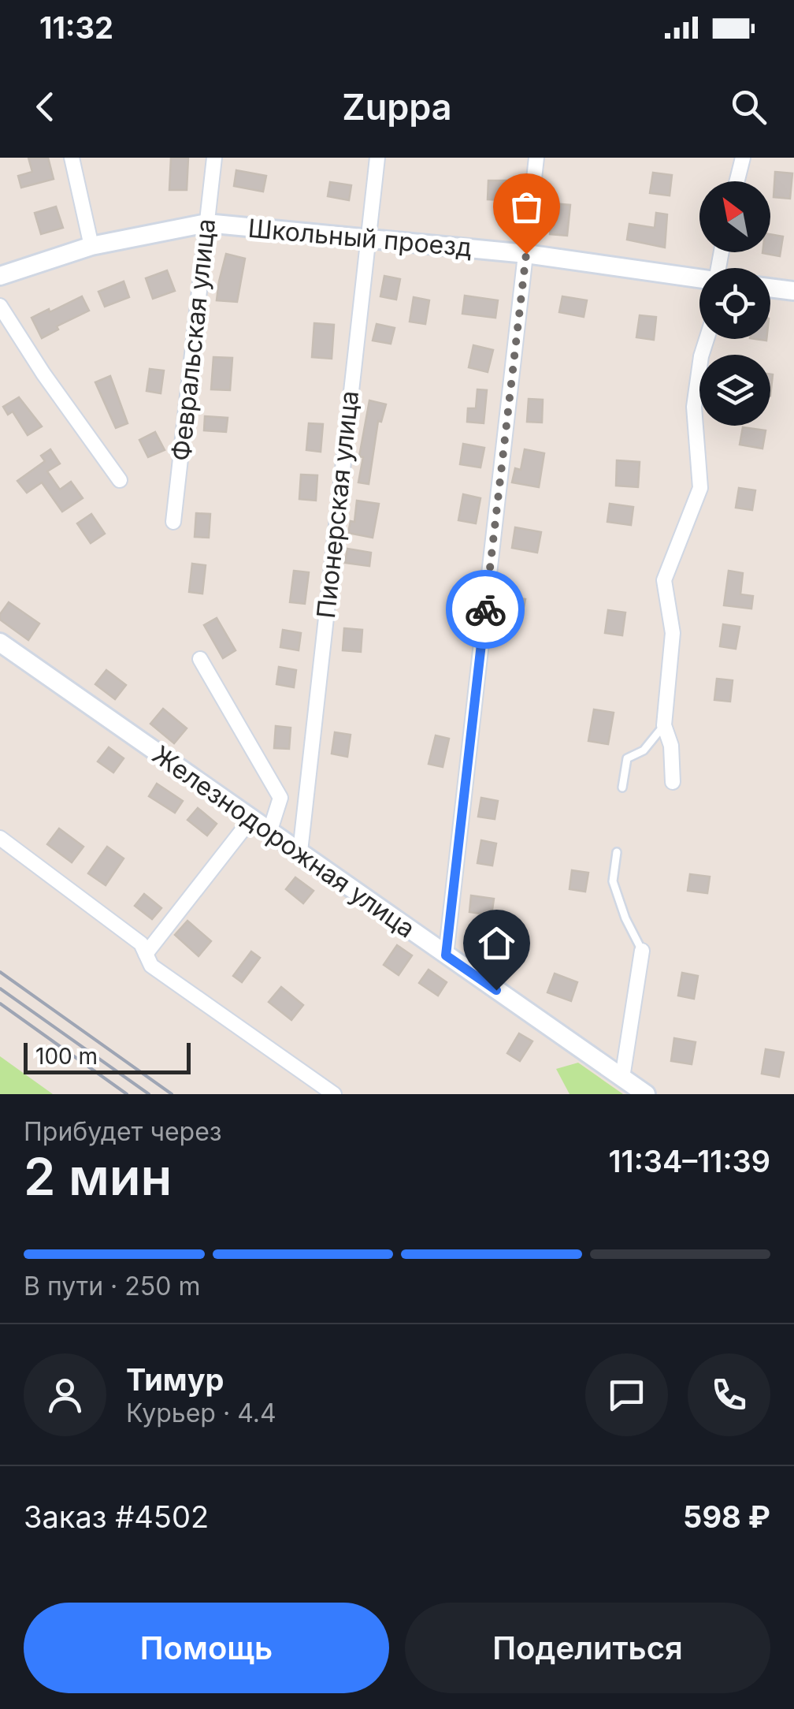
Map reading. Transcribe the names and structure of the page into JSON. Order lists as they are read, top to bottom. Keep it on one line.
{"streets":{"street":["Школьный проезд","Февральская улица","Пионерская улица","Железнодорожная улица"]},"crossings":[["Школьный проезд","Февральская улица"],["Школьный проезд","Пионерская улица"],["Пионерская улица","Железнодорожная улица"]],"scale_bar":"100 m","north":"top left","page":{"status":"11:32","header":"Zuppa","scale":"100 m","heading":["2 мин","Прибудет через","11:34–11:39"],"panel":["Тимур","Курьер · 4.4","Заказ #4502","598 ₽"],"bar":"В пути · 250 m","buttons":["Помощь","Поделиться"]}}
